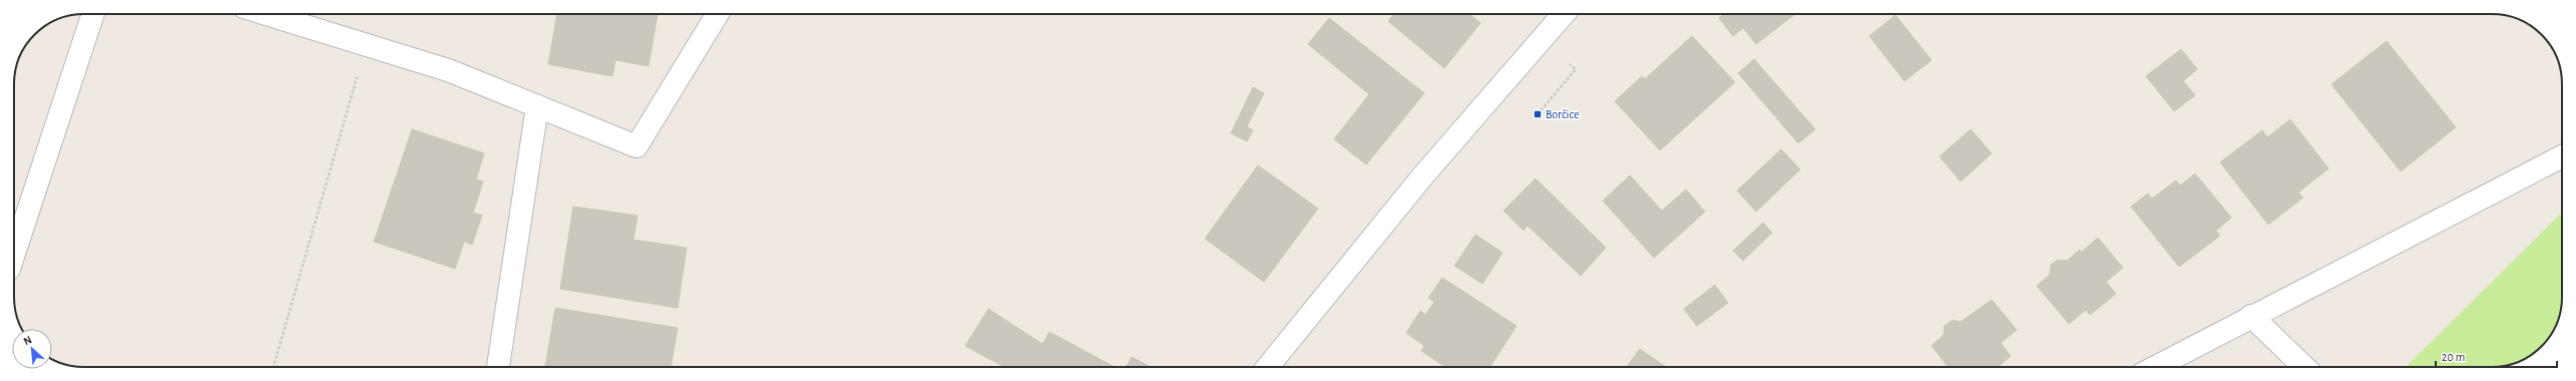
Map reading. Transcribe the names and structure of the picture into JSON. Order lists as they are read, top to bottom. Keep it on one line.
{"places":{"transit":["Borčice"]},"scale_bar":"20 m","north":"top left"}
